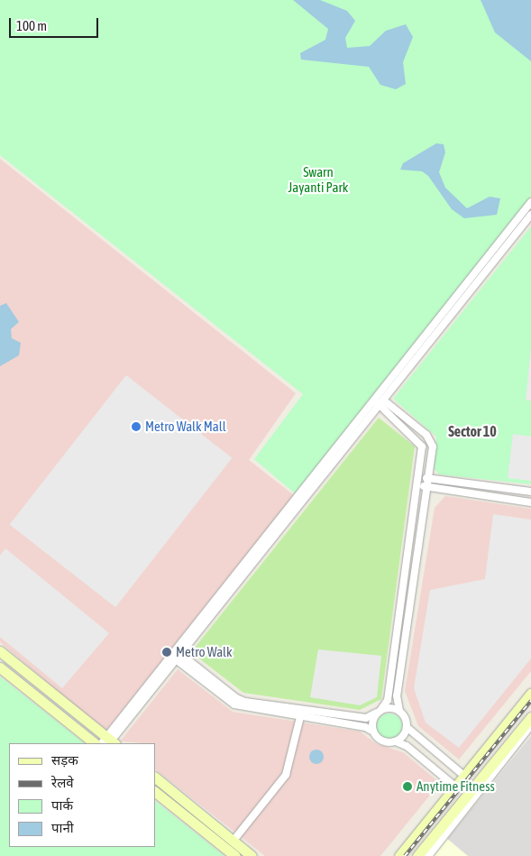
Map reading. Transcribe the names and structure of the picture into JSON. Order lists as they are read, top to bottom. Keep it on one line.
{"districts":["Sector 10"],"parks":["Swarn Jayanti Park"],"places":["Metro Walk Mall","Metro Walk","Anytime Fitness"],"legend":["सड़क","रेलवे","पार्क","पानी"],"scale_bar":"100 m"}
